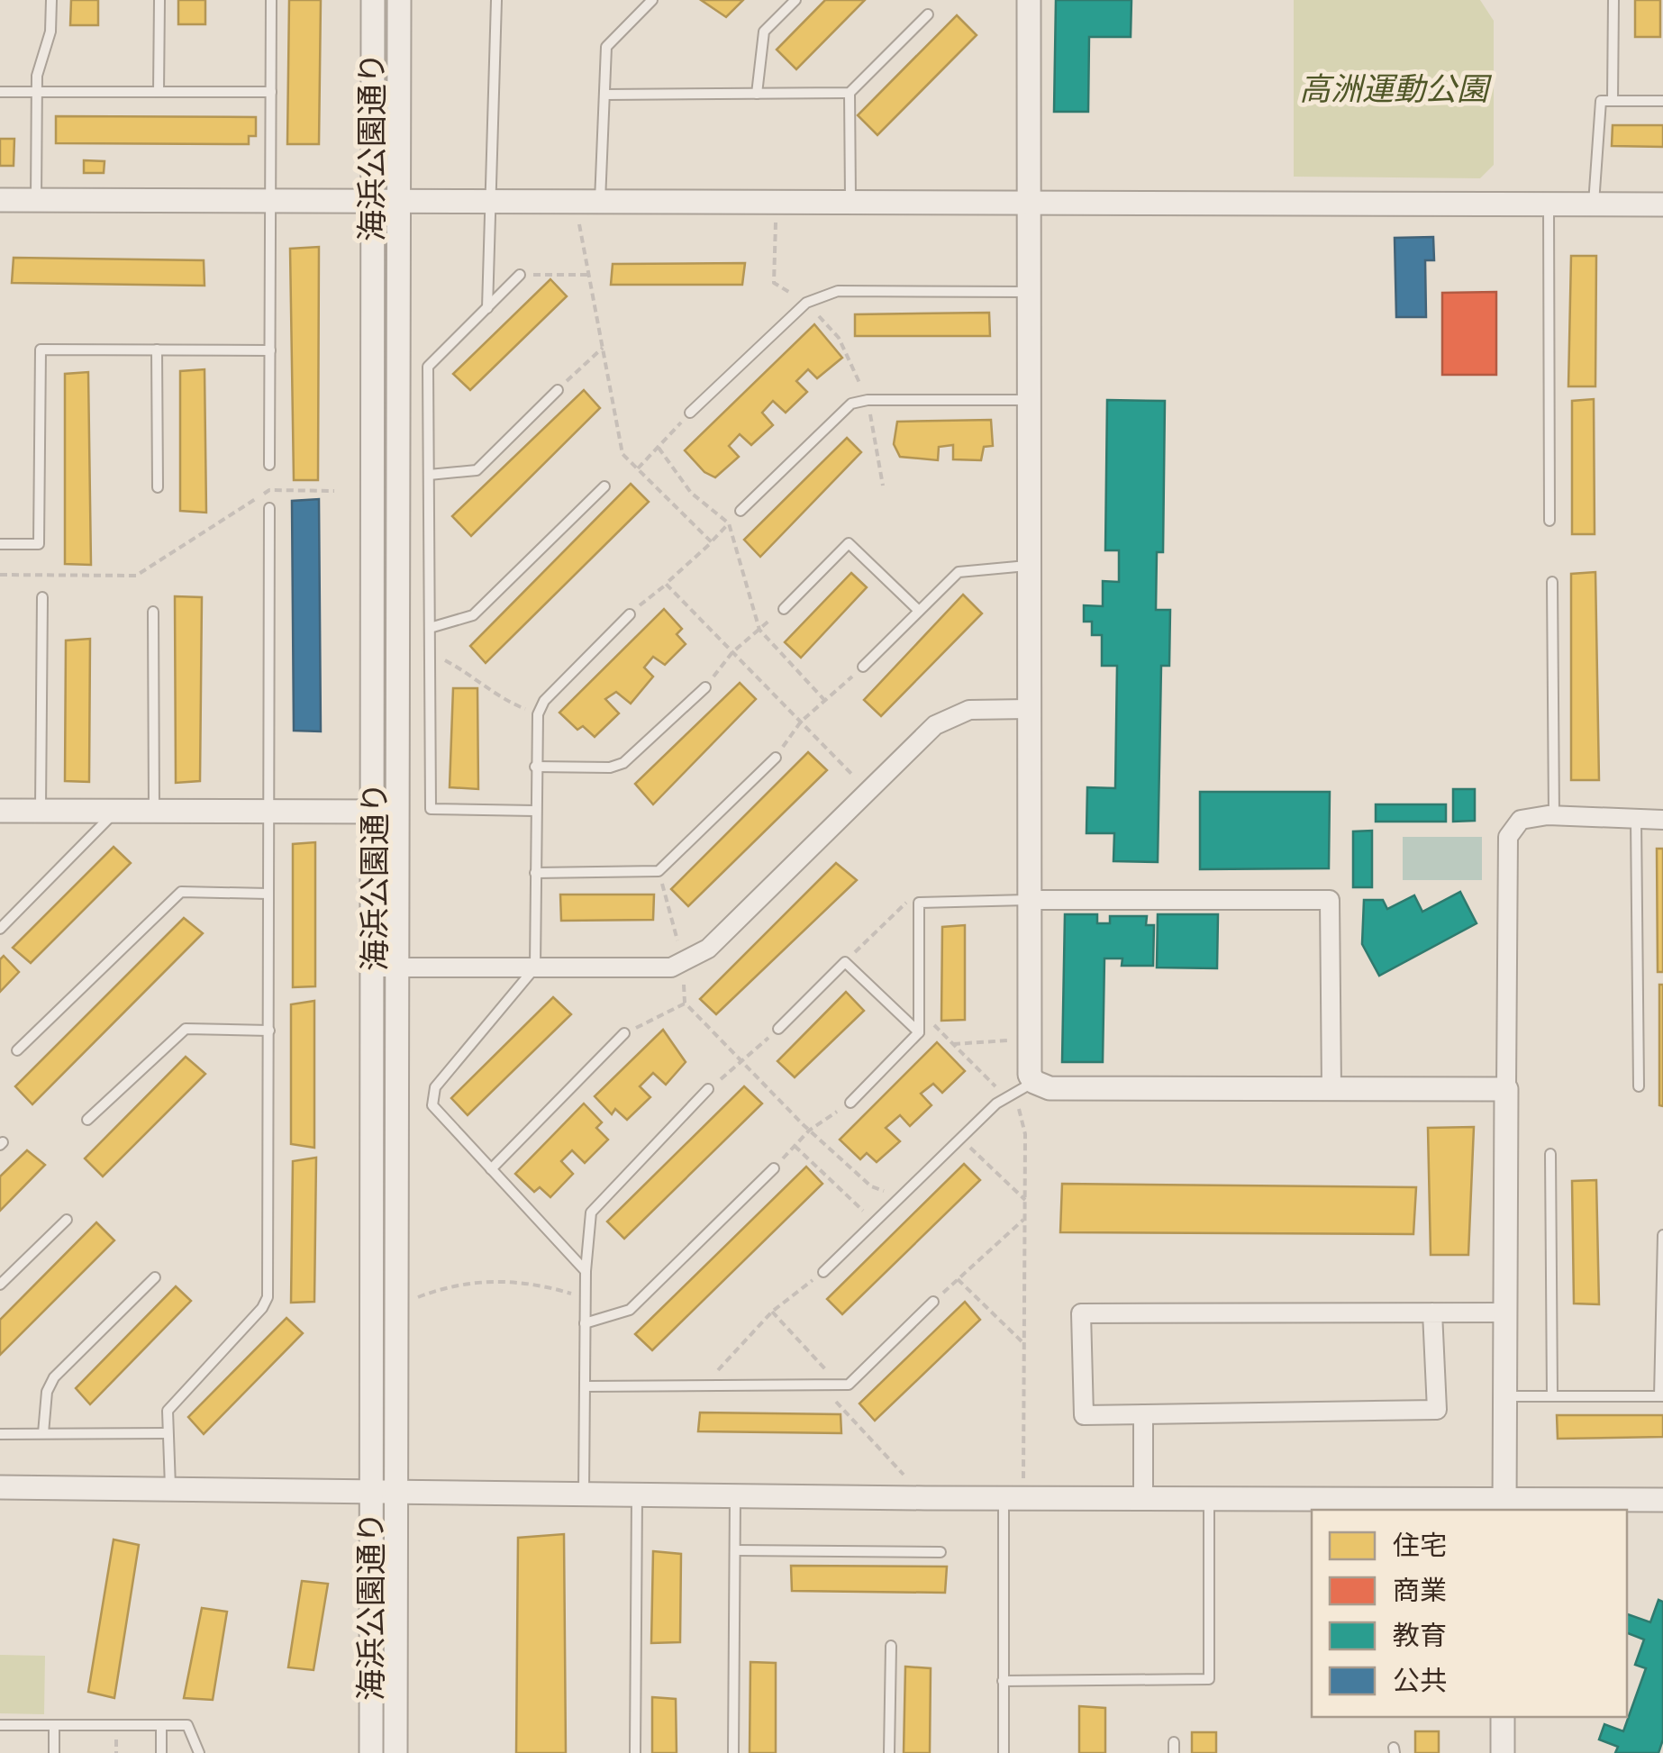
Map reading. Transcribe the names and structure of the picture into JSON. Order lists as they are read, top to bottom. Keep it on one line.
{"streets":{"street":["海浜公園通り"]},"parks":["高洲運動公園"],"legend":["住宅","商業","教育","公共"]}
